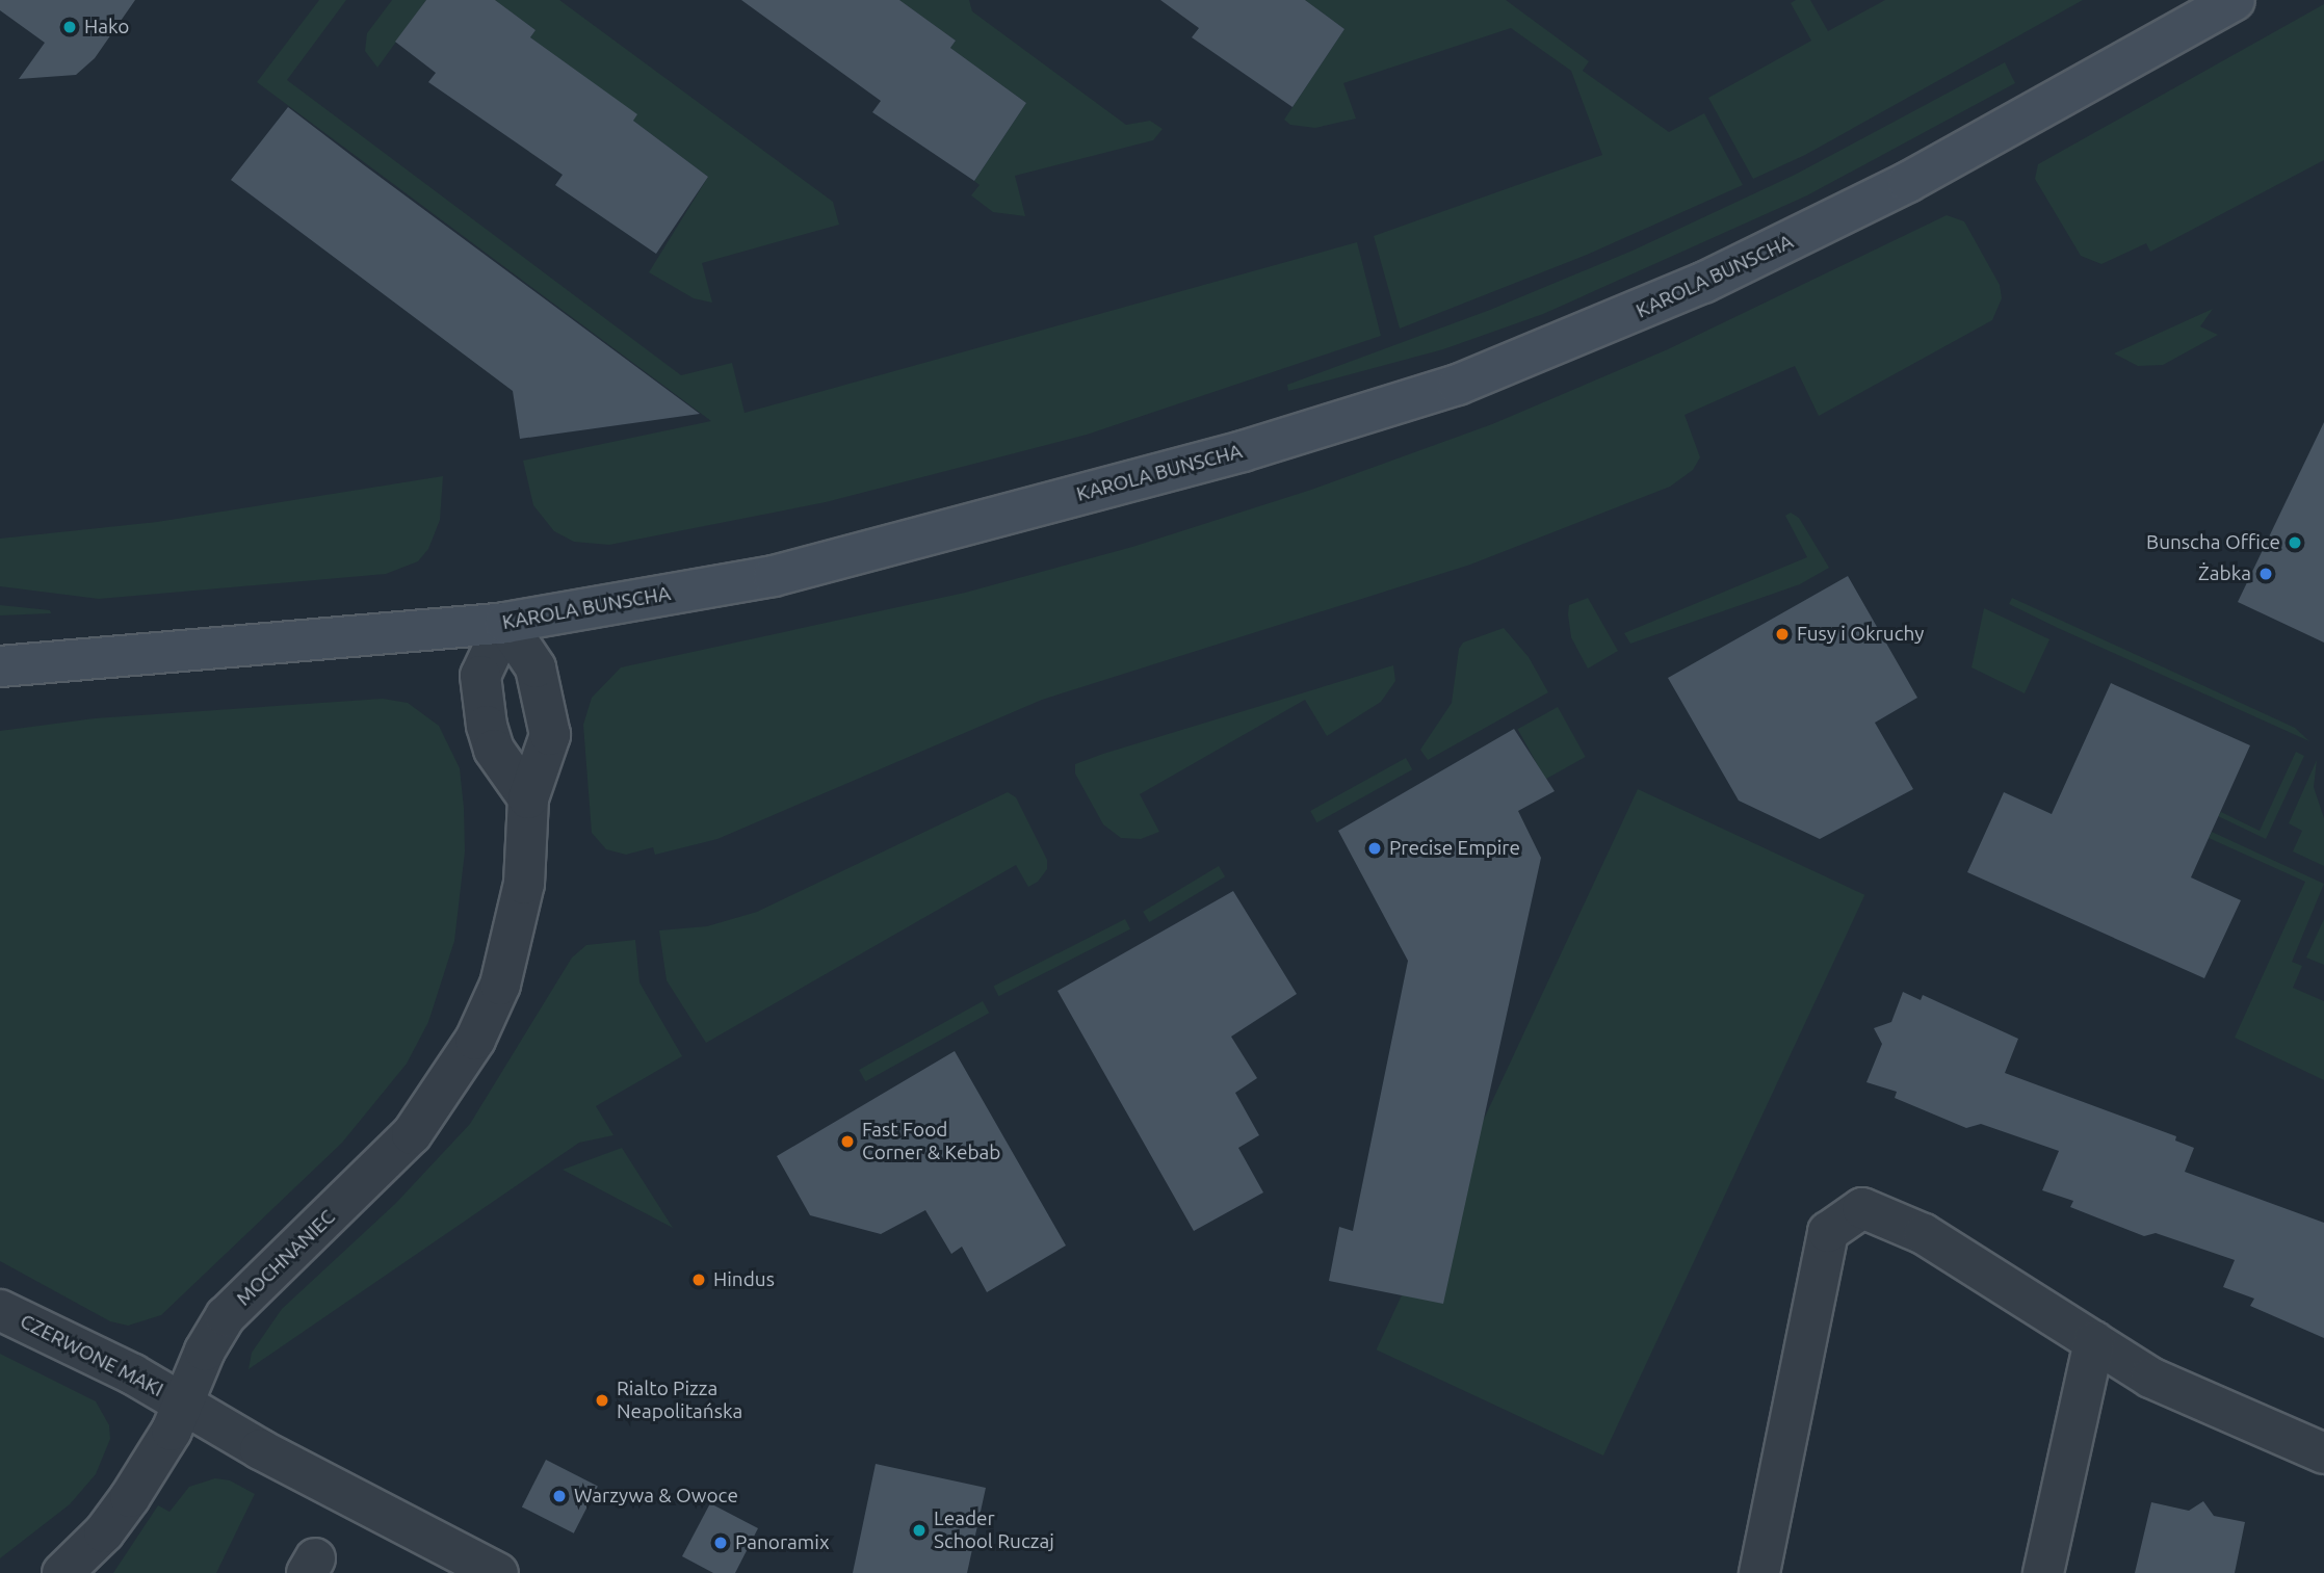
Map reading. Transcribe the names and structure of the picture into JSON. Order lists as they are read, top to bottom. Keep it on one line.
{"streets":{"main road":["KAROLA BUNSCHA"],"street":["MOCHNANIEC","CZERWONE MAKI"]},"crossings":[["KAROLA BUNSCHA","MOCHNANIEC"],["MOCHNANIEC","CZERWONE MAKI"]],"places":["Hako","Bunscha Office","Żabka","Fusy i Okruchy","Precise Empire","Fast Food Corner & Kebab","Hindus","Rialto Pizza Neapolitańska","Warzywa & Owoce","Leader School Ruczaj","Panoramix"]}
